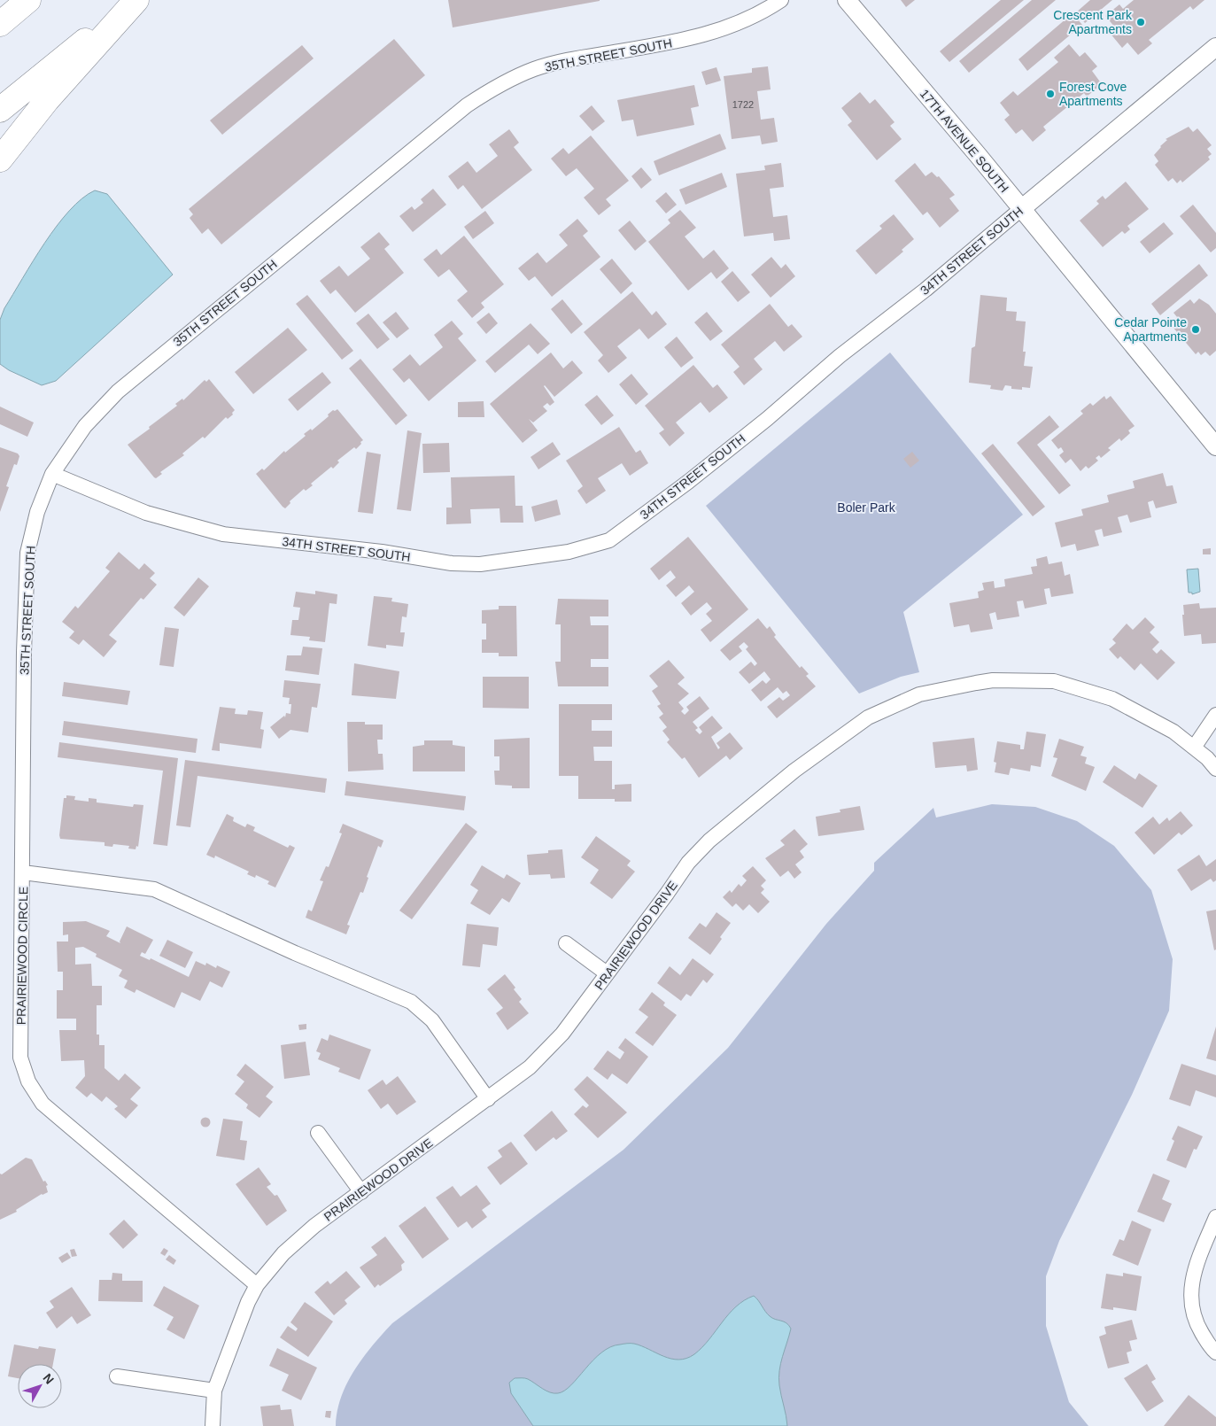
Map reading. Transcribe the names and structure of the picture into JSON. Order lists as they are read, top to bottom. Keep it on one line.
{"streets":{"street":["35TH STREET SOUTH","17TH AVENUE SOUTH","34TH STREET SOUTH","PRAIRIEWOOD DRIVE","PRAIRIEWOOD CIRCLE"]},"crossings":[["35TH STREET SOUTH","34TH STREET SOUTH"],["35TH STREET SOUTH","PRAIRIEWOOD CIRCLE"],["17TH AVENUE SOUTH","34TH STREET SOUTH"],["PRAIRIEWOOD DRIVE","PRAIRIEWOOD CIRCLE"]],"parks":["Boler Park"],"places":["Crescent Park Apartments","Forest Cove Apartments","Cedar Pointe Apartments"],"house_numbers":["1722"],"north":"top right"}
